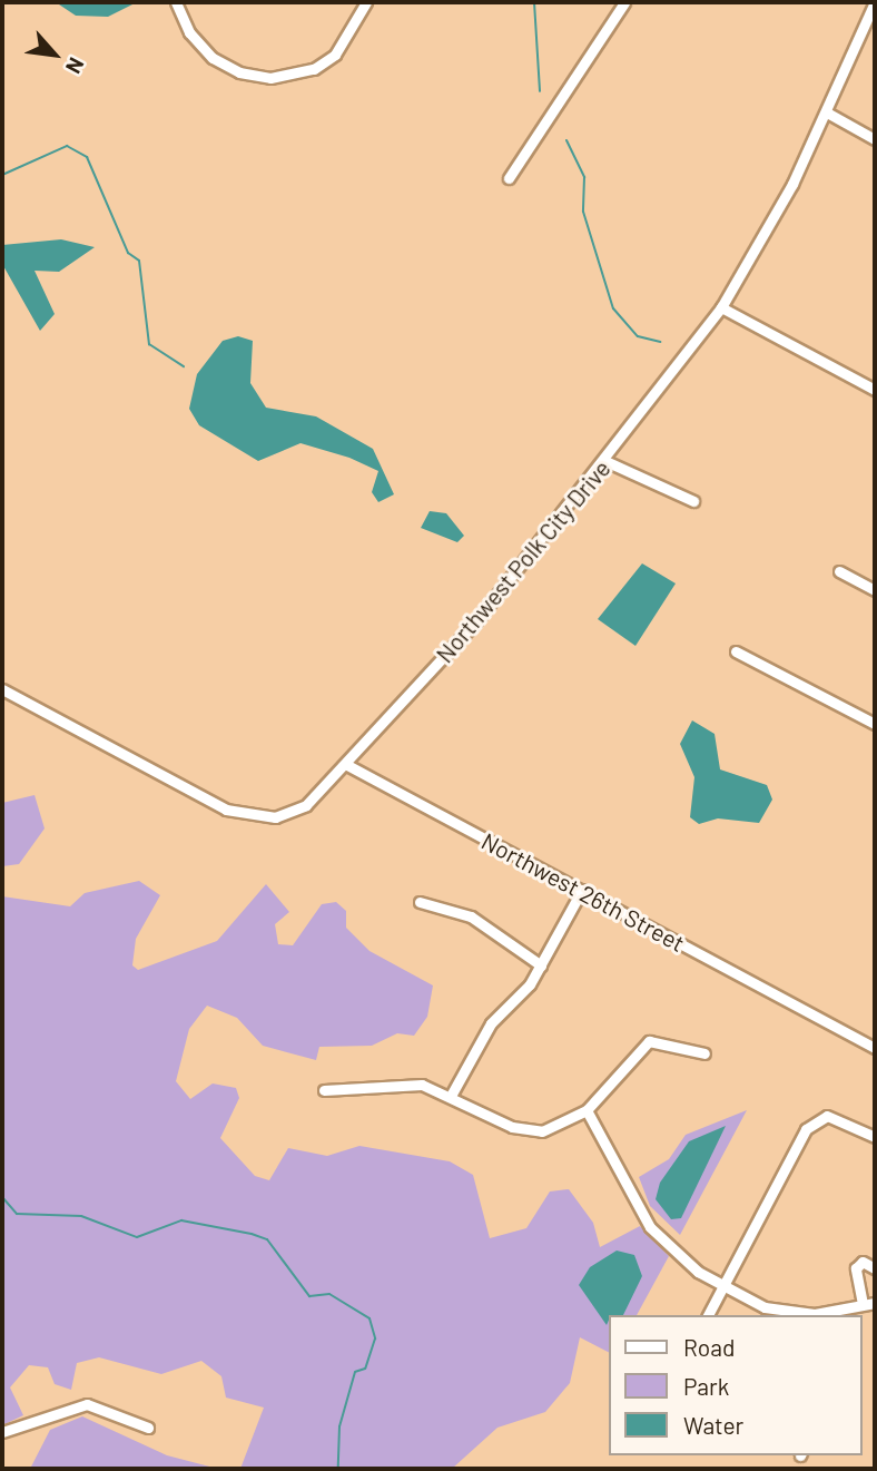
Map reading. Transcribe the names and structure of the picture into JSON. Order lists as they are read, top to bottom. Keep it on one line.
{"streets":{"street":["Northwest Polk City Drive","Northwest 26th Street"]},"crossings":[["Northwest Polk City Drive","Northwest 26th Street"]],"legend":["Road","Park","Water"],"north":"bottom right"}
